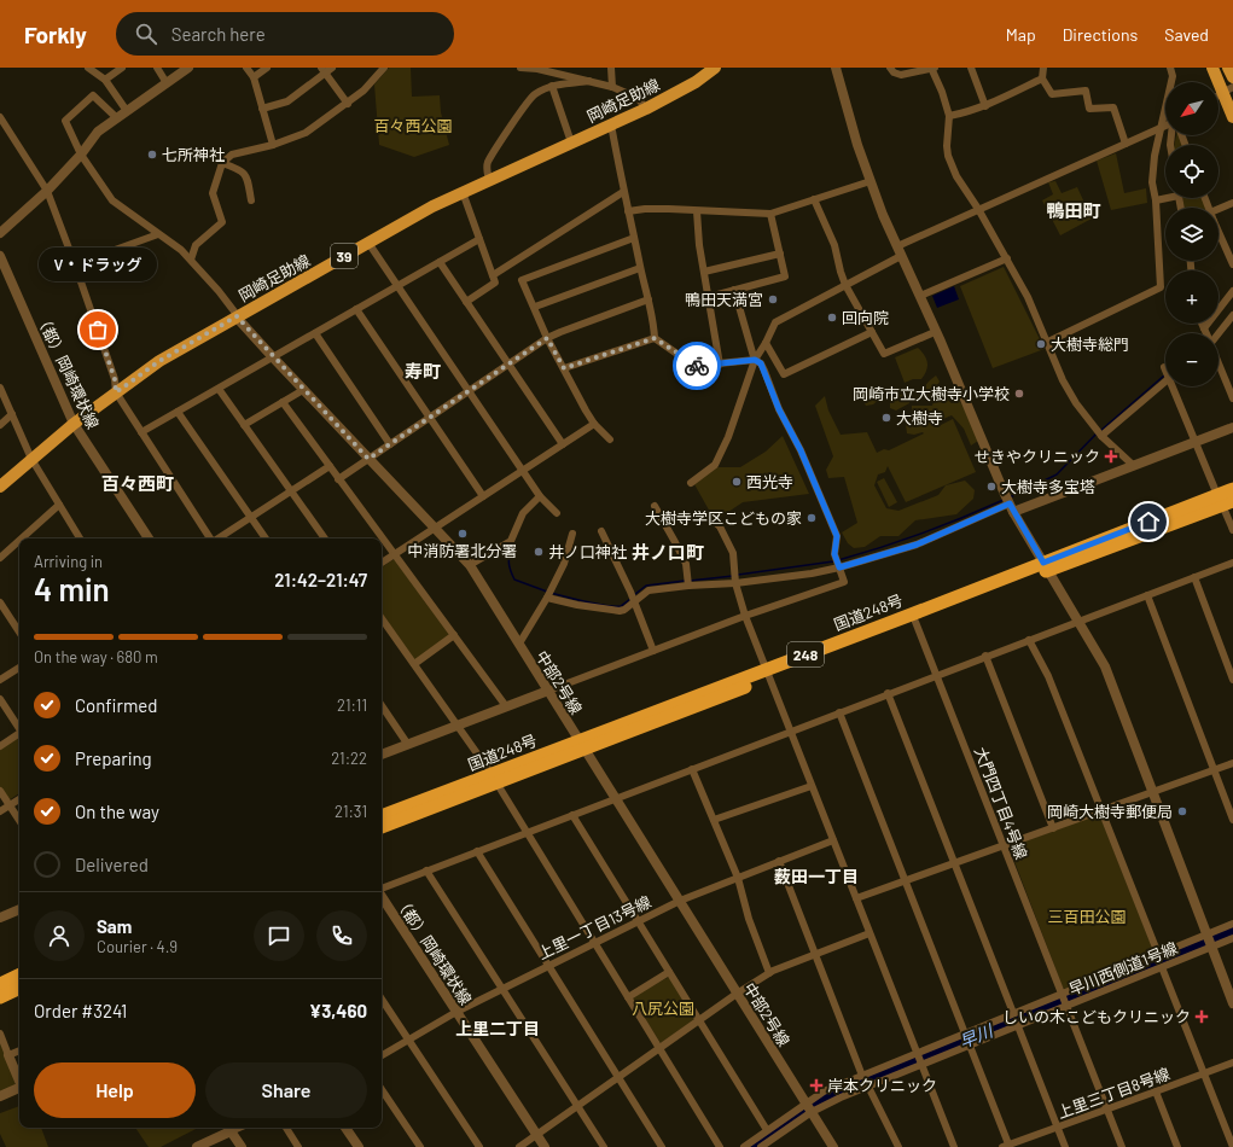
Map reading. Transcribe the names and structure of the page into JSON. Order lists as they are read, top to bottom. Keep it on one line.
{"streets":{"highway":["国道248号","248"],"main road":["岡崎足助線","39"],"street":["（都）岡崎環状線","中部2号線","大門四丁目4号線","上里一丁目13号線","早川西側道1号線","上里三丁目8号線"]},"crossings":[["岡崎足助線","（都）岡崎環状線"],["岡崎足助線","中部2号線"],["（都）岡崎環状線","上里一丁目13号線"],["国道248号","中部2号線"],["国道248号","大門四丁目4号線"],["中部2号線","上里一丁目13号線"],["中部2号線","早川西側道1号線"],["大門四丁目4号線","早川西側道1号線"]],"districts":["鴨田町","寿町","百々西町","井ノ口町","薮田一丁目","上里二丁目"],"water":["早川"],"parks":["百々西公園","三百田公園","八尻公園"],"places":{"other":["七所神社","鴨田天満宮","回向院","V・ドラッグ","大樹寺総門","岡崎市立大樹寺小学校","大樹寺","西光寺","大樹寺多宝塔","大樹寺学区こどもの家","中消防署北分署","井ノ口神社","岡崎大樹寺郵便局"],"health":["せきやクリニック","しいの木こどもクリニック","岸本クリニック"]},"north":"bottom left","page":{"header":"Forkly","search":"Search here","nav":["Map","Directions","Saved"],"map_buttons":["+","−"],"bubble":"V・ドラッグ","heading":["4 min","Arriving in","21:42–21:47"],"panel":["Sam","Courier · 4.9","Order #3241","¥3,460"],"bar":"On the way · 680 m","list":[["Confirmed","21:11"],["Preparing","21:22"],["On the way","21:31"],"Delivered"],"buttons":["Help","Share"]}}
